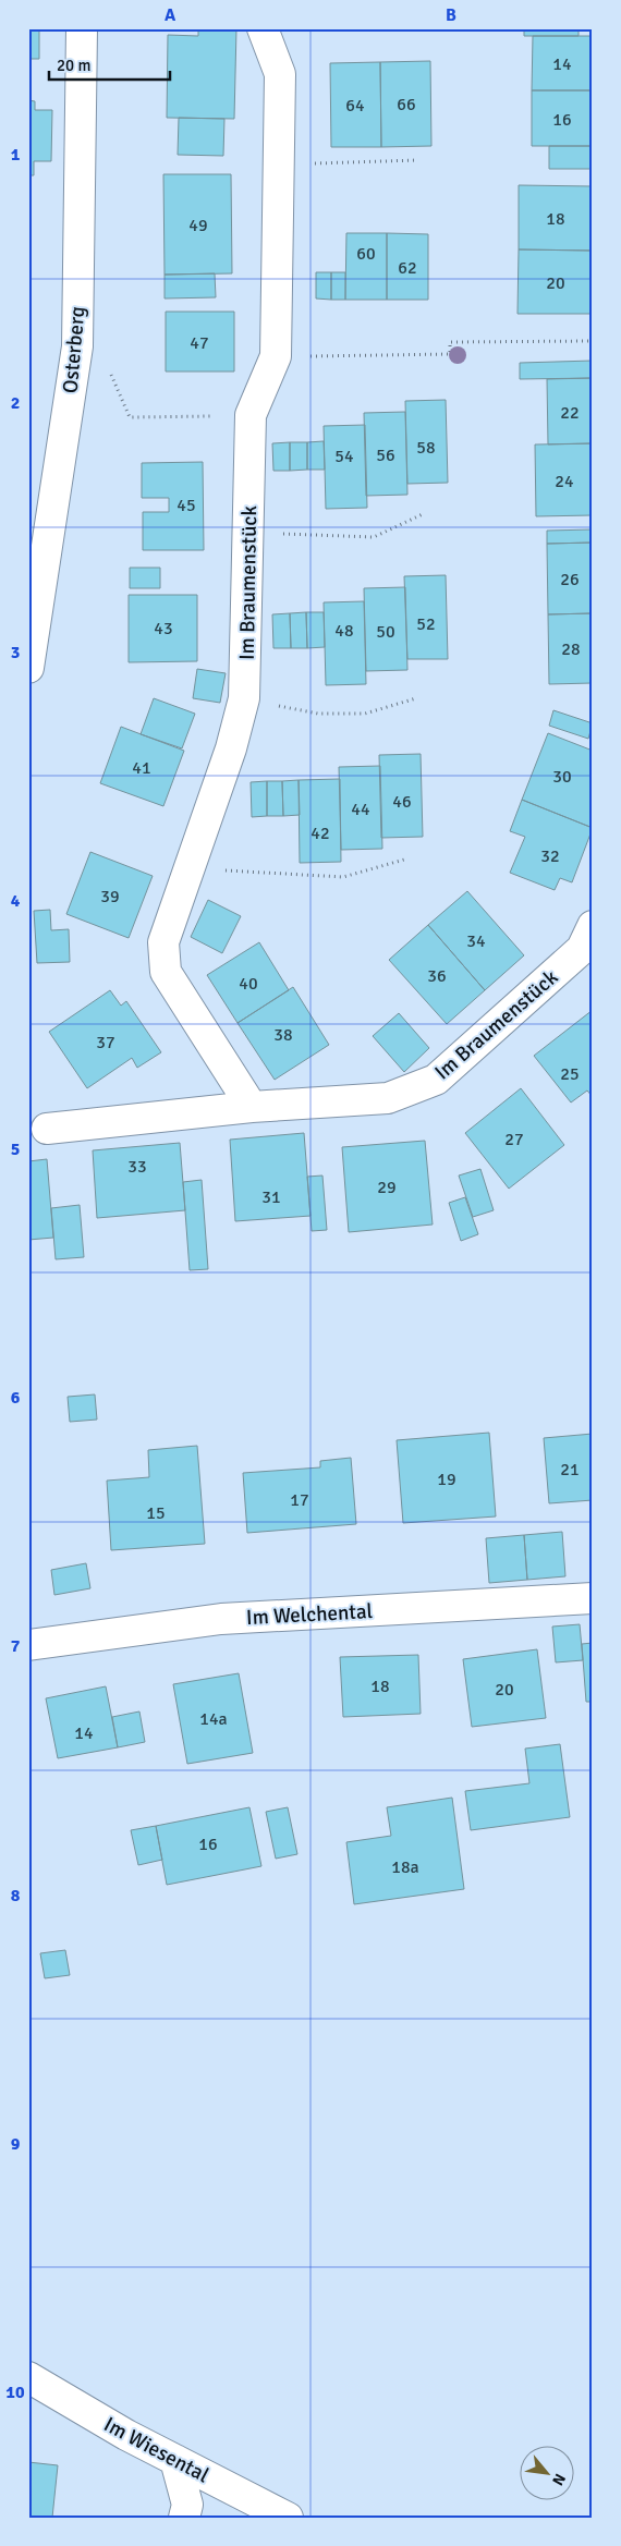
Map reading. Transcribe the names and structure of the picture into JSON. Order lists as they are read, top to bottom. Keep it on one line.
{"streets":{"street":["Osterberg","Im Braumenstück","Im Welchental","Im Wiesental"]},"house_numbers":["14","66","64","16","18","49","60","62","20","47","22","58","56","54","24","45","26","52","43","48","50","28","41","30","46","44","42","32","39","34","36","40","38","37","25","27","33","29","31","21","19","17","15","18","20","14a","14","16","18a"],"scale_bar":"20 m","north":"bottom right","grid":{"columns":["A","B"],"rows":["1","2","3","4","5","6","7","8","9","10"]}}
